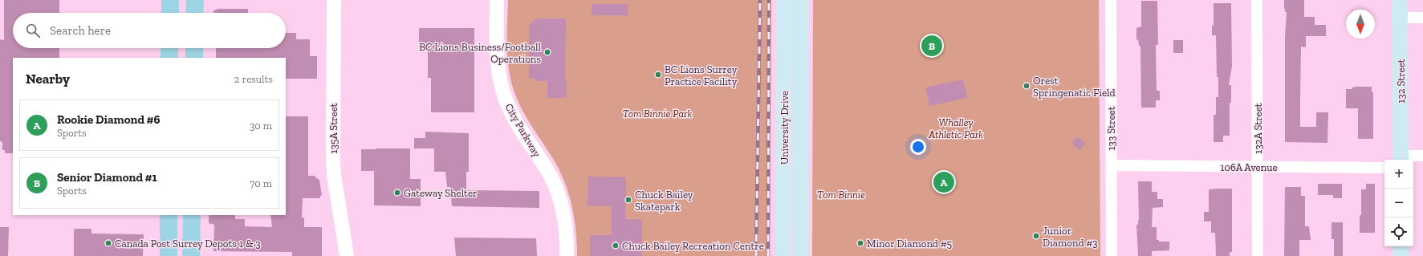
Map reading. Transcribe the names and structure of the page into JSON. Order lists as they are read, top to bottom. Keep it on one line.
{"streets":{"main road":["132 Street","University Drive"],"street":["135A Street","133 Street","132A Street","City Parkway","106A Avenue"]},"crossings":[["133 Street","106A Avenue"],["132A Street","106A Avenue"]],"parks":["Tom Binnie Park","Whalley Athletic Park","Tom Binnie"],"places":["BC Lions Business/Football Operations","BC Lions Surrey Practice Facility","Orest Springenatic Field","Gateway Shelter","Chuck Bailey Skatepark","Junior Diamond #3","Canada Post Surrey Depots 1 & 3","Minor Diamond #5","Chuck Bailey Recreation Centre"],"north":"bottom","page":{"search":"Search here","pins":["B","A"],"heading":["Nearby","2 results"],"list":[{"mark":"A","name":"Rookie Diamond #6","note":"Sports","value":"30 m"},{"mark":"B","name":"Senior Diamond #1","note":"Sports","value":"70 m"}],"map_buttons":["+","−"]}}
